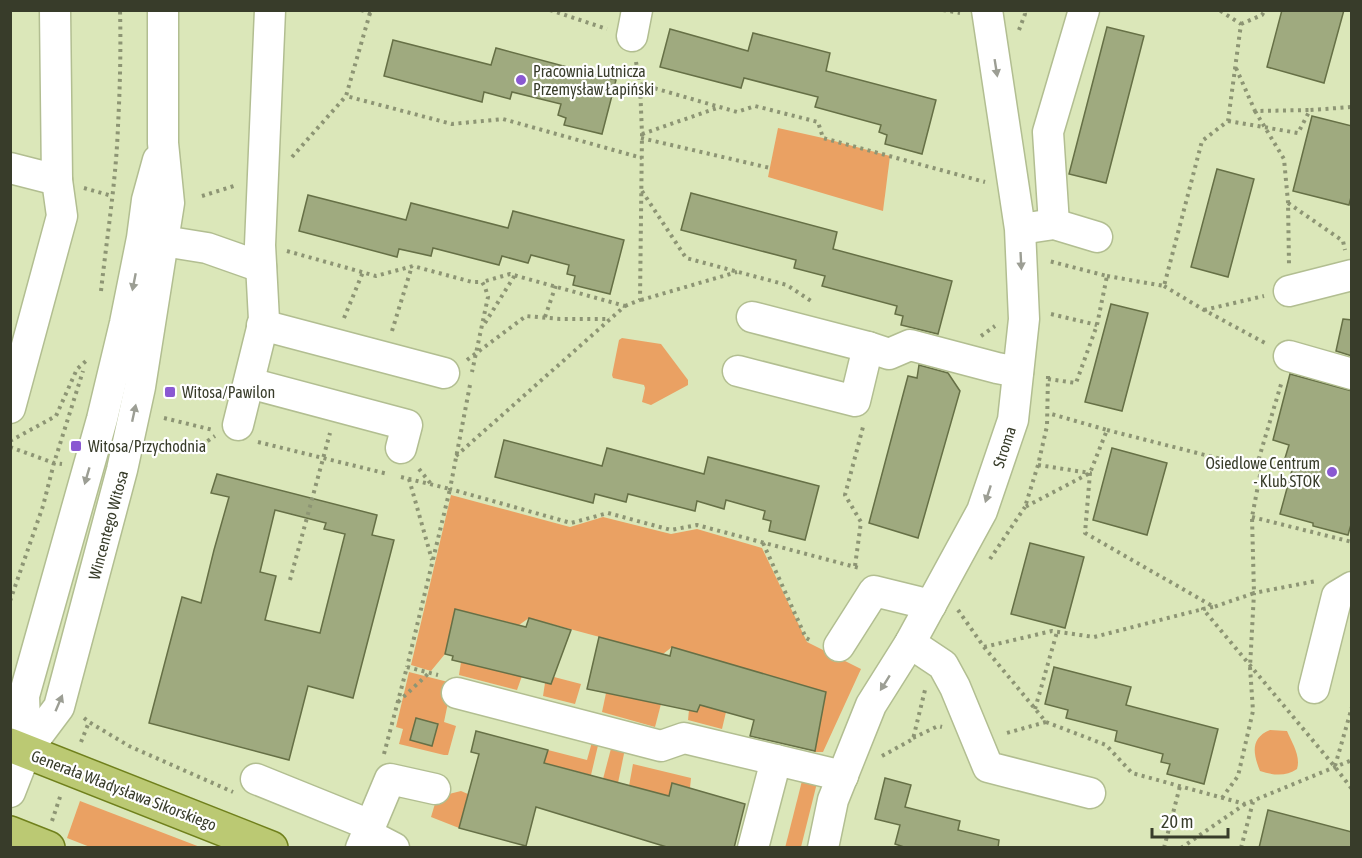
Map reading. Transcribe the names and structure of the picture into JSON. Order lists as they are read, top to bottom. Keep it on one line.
{"streets":{"main road":["Generała Władysława Sikorskiego"],"street":["Stroma","Wincentego Witosa"]},"crossings":[["Wincentego Witosa","Generała Władysława Sikorskiego"]],"one_way":["Stroma"],"places":{"other":["Pracownia Lutnicza Przemysław Łapiński","Osiedlowe Centrum - Klub STOK"],"transit":["Witosa/Pawilon","Witosa/Przychodnia"]},"scale_bar":"20 m"}
